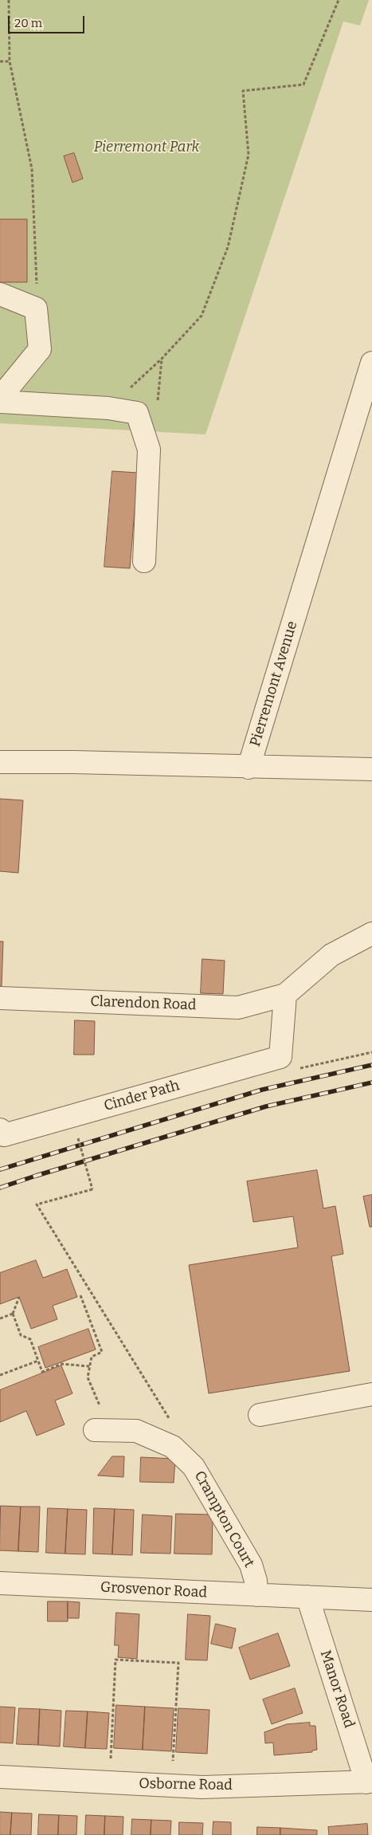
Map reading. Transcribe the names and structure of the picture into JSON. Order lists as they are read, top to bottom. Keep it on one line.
{"streets":{"street":["Pierremont Avenue","Clarendon Road","Cinder Path","Crampton Court","Grosvenor Road","Manor Road","Osborne Road"]},"crossings":[["Crampton Court","Grosvenor Road"],["Grosvenor Road","Manor Road"],["Manor Road","Osborne Road"]],"parks":["Pierremont Park"],"scale_bar":"20 m"}
